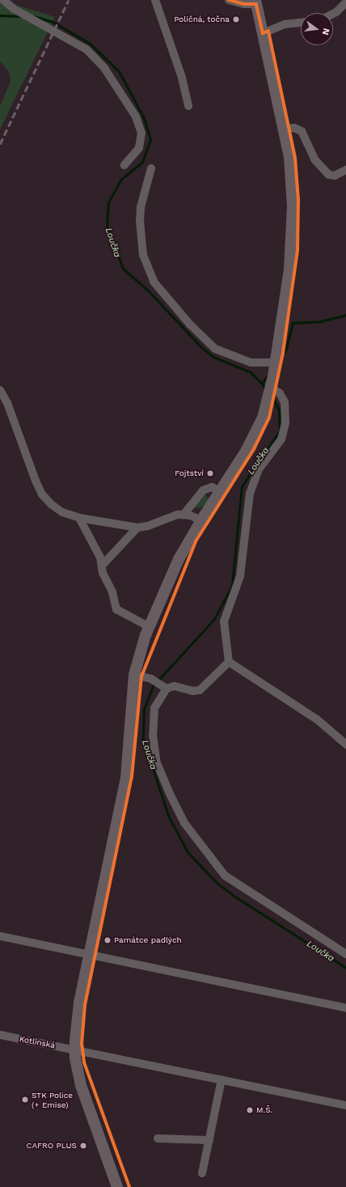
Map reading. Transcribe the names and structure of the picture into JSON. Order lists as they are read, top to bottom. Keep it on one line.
{"streets":{"street":["Kotlinská"]},"water":["Loučka"],"places":["Poličná, točna","Fojtství","Památce padlých","STK Police (+ Emise)","M.Š.","CAFRO PLUS"],"north":"right"}
